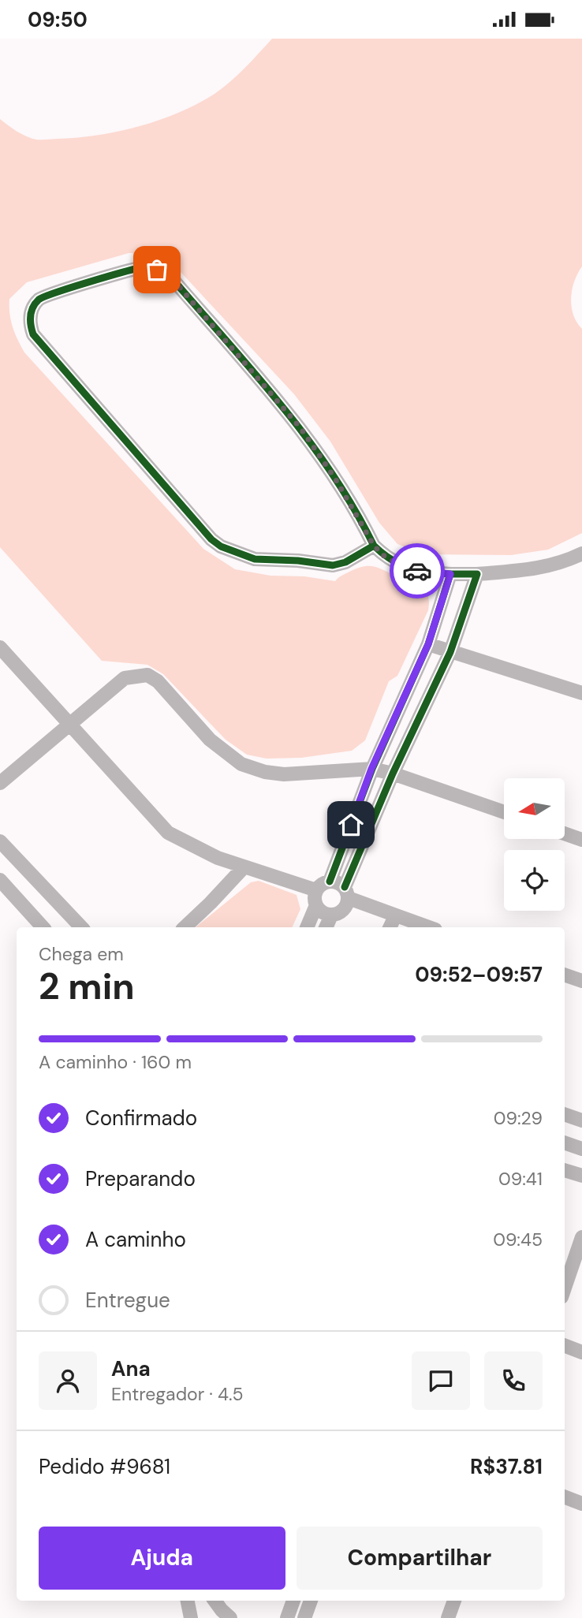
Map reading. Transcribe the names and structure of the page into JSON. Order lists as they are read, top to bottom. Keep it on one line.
{"north":"left","page":{"status":"09:50","heading":["2 min","Chega em","09:52–09:57"],"panel":["Ana","Entregador · 4.5","Pedido #9681","R$37.81"],"bar":"A caminho · 160 m","list":[["Confirmado","09:29"],["Preparando","09:41"],["A caminho","09:45"],"Entregue"],"buttons":["Ajuda","Compartilhar"]}}
